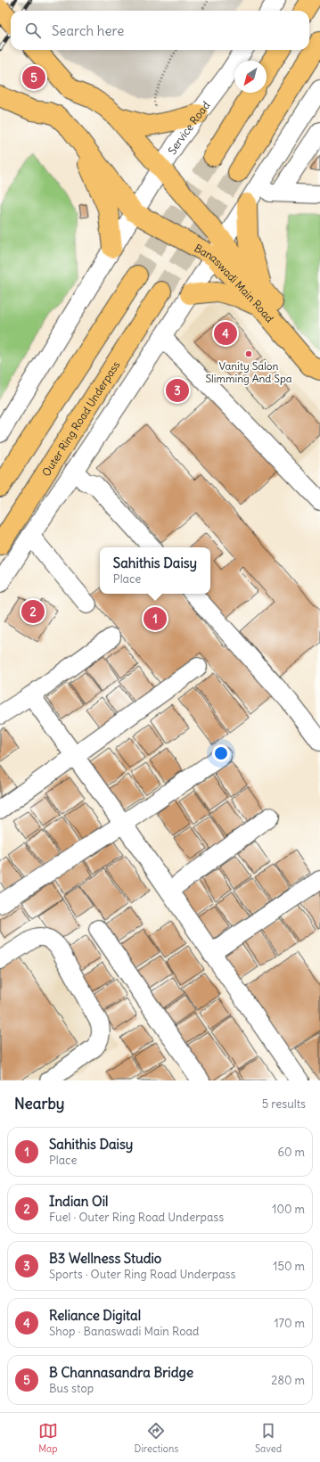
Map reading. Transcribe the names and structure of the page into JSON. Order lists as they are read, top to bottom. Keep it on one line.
{"streets":{"main road":["Banaswadi Main Road","Outer Ring Road Underpass"],"street":["Service Road"]},"crossings":[["Service Road","Banaswadi Main Road"]],"places":["Vanity Salon Slimming And Spa"],"north":"bottom left","page":{"search":"Search here","pins":["5","4","3","2","1"],"popup":["Sahithis Daisy","Place"],"heading":["Nearby","5 results"],"list":[{"mark":"1","name":"Sahithis Daisy","note":"Place","value":"60 m"},{"mark":"2","name":"Indian Oil","note":"Fuel · Outer Ring Road Underpass","value":"100 m"},{"mark":"3","name":"B3 Wellness Studio","note":"Sports · Outer Ring Road Underpass","value":"150 m"},{"mark":"4","name":"Reliance Digital","note":"Shop · Banaswadi Main Road","value":"170 m"},{"mark":"5","name":"B Channasandra Bridge","note":"Bus stop","value":"280 m"}],"nav":["Map","Directions","Saved"]}}
